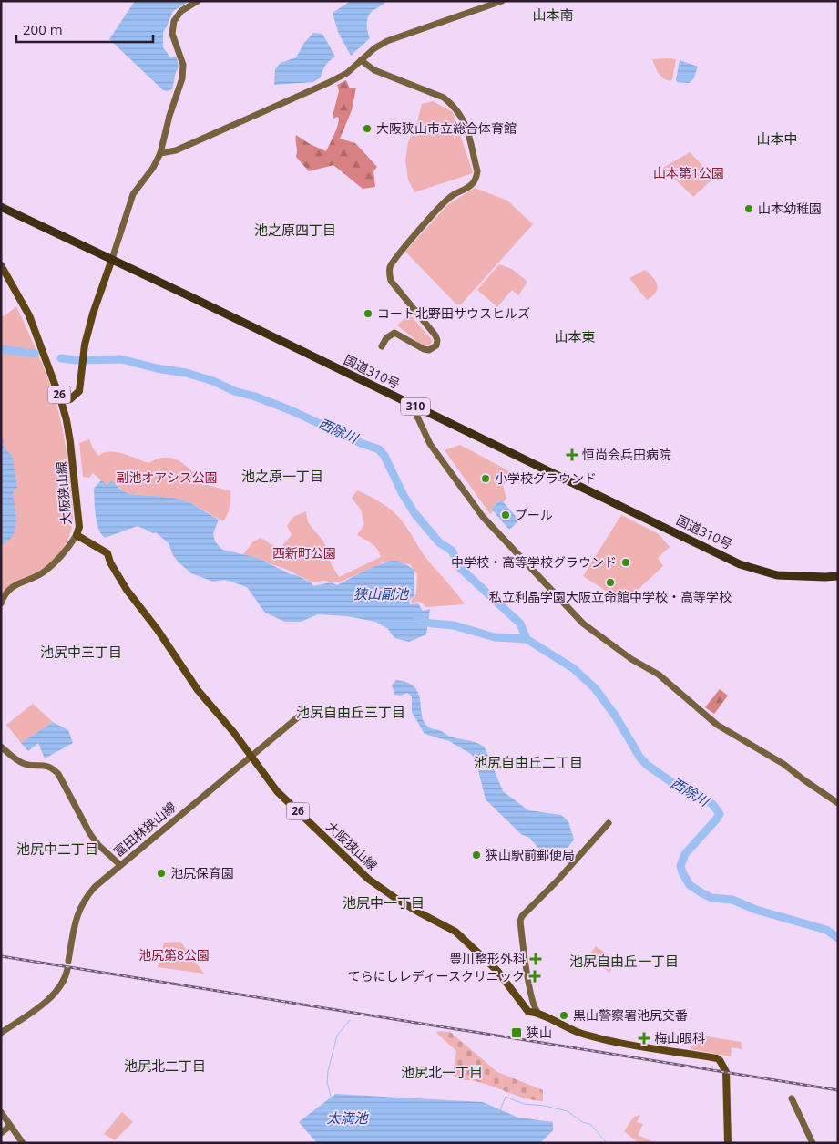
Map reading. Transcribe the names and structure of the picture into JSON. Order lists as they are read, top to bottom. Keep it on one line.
{"streets":{"highway":["国道310号","310"],"main road":["26","大阪狭山線"],"street":["富田林狭山線"]},"crossings":[["国道310号","26"],["26","大阪狭山線"],["大阪狭山線","富田林狭山線"]],"districts":["山本南","山本中","池之原四丁目","山本東","池之原一丁目","池尻中三丁目","池尻自由丘三丁目","池尻自由丘二丁目","池尻中二丁目","池尻中一丁目","池尻自由丘一丁目","池尻北二丁目","池尻北一丁目"],"water":["西除川","狭山副池","太満池"],"parks":["山本第1公園","副池オアシス公園","西新町公園","池尻第8公園"],"places":{"other":["大阪狭山市立総合体育館","山本幼稚園","コート北野田サウスヒルズ","小学校グラウンド","プール","中学校・高等学校グラウンド","私立利晶学園大阪立命館中学校・高等学校","狭山駅前郵便局","池尻保育園","黒山警察署池尻交番"],"health":["恒尚会兵田病院","豊川整形外科","てらにしレディースクリニック","梅山眼科"],"transit":["狭山"]},"scale_bar":"200 m"}
